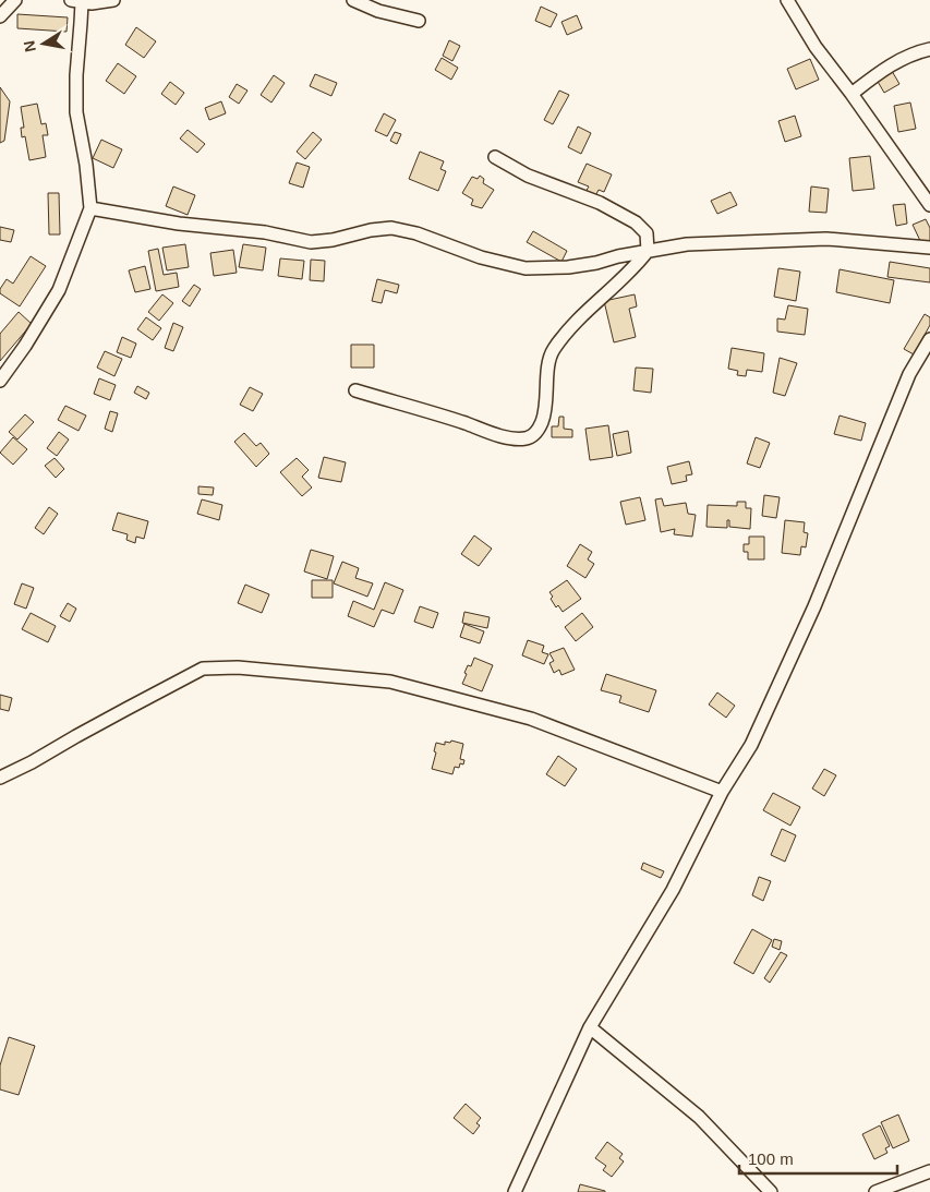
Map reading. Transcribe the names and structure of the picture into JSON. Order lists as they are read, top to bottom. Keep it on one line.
{"scale_bar":"100 m","north":"left"}
